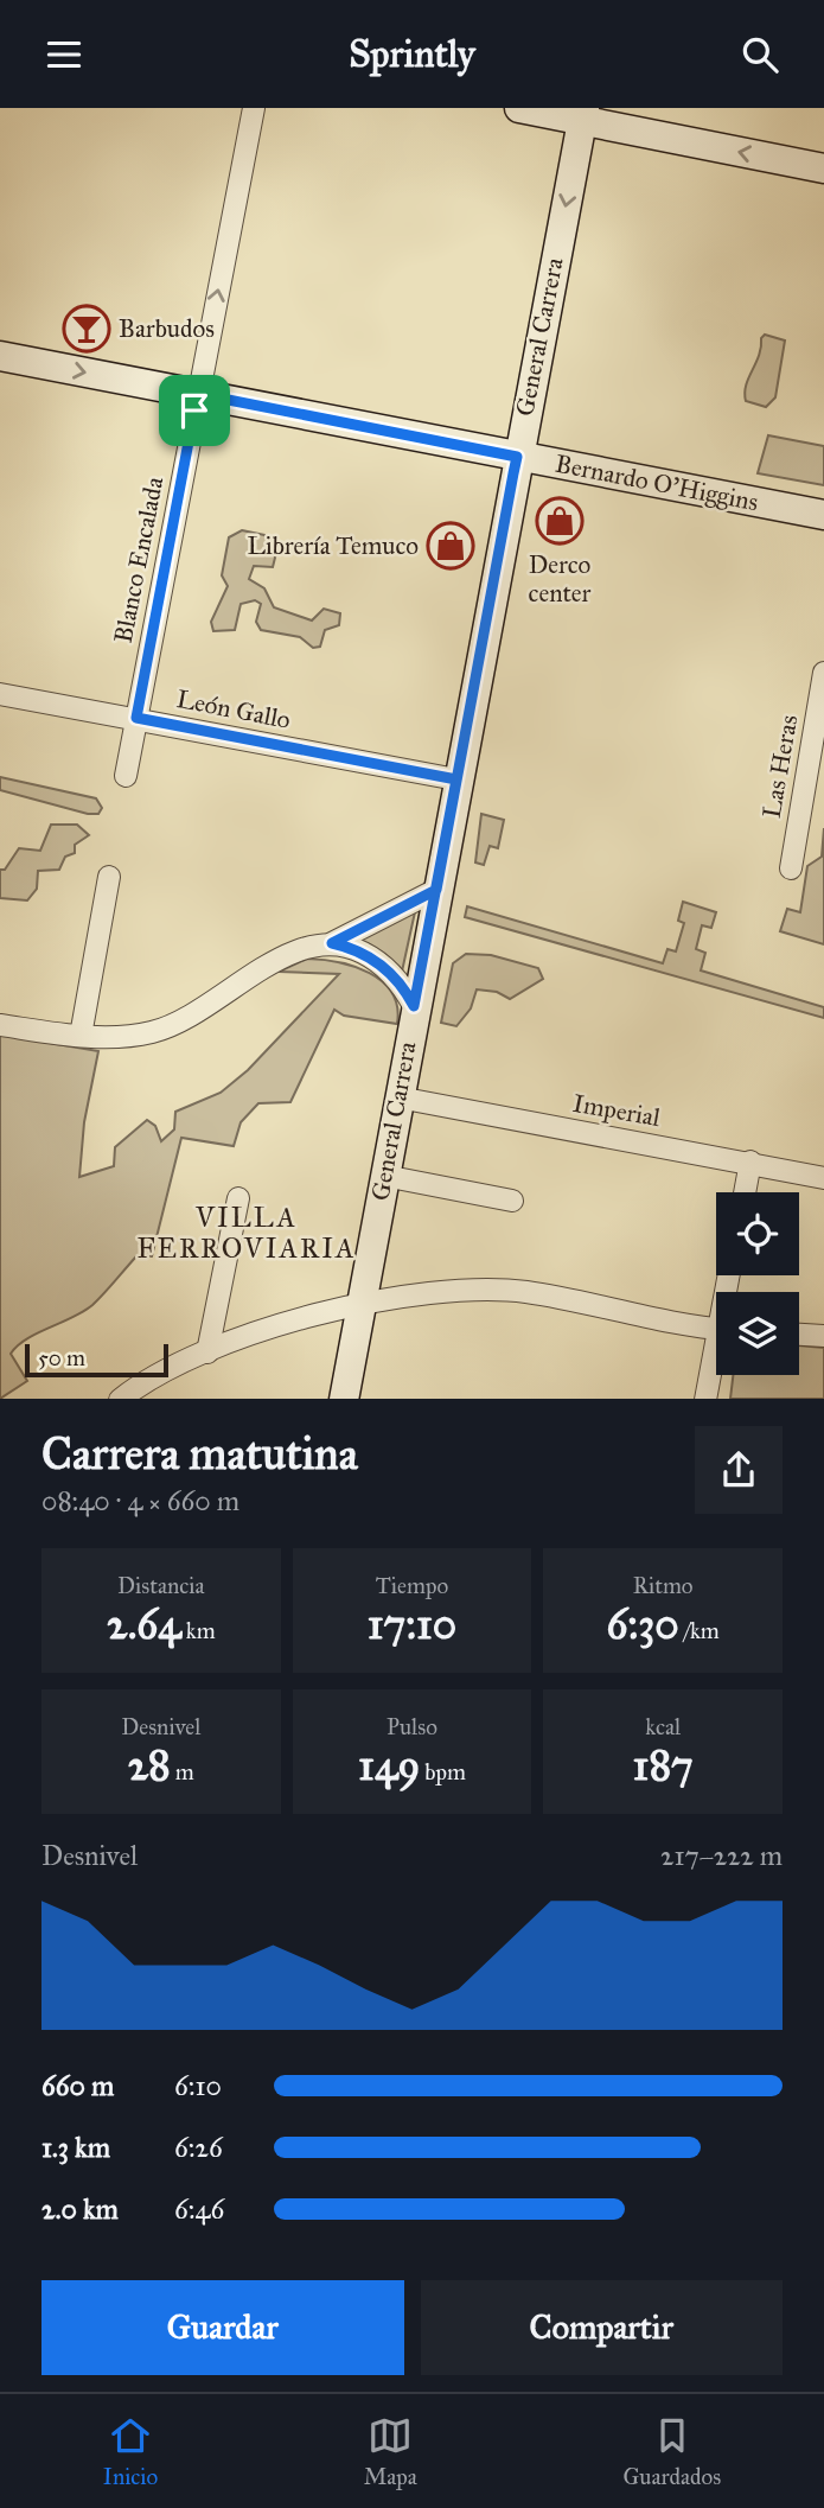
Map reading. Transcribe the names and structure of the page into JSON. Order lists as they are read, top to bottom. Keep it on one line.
{"streets":{"street":["General Carrera","Bernardo O'Higgins","Blanco Encalada","León Gallo","Las Heras","Imperial"]},"crossings":[["General Carrera","Bernardo O'Higgins"],["General Carrera","León Gallo"],["General Carrera","Imperial"],["Bernardo O'Higgins","Blanco Encalada"],["Blanco Encalada","León Gallo"]],"one_way":["Blanco Encalada"],"districts":["VILLA FERROVIARIA"],"places":{"bar":["Barbudos"],"shop":["Derco center","Librería Temuco"]},"scale_bar":"50 m","page":{"header":"Sprintly","scale":"50 m","heading":["Carrera matutina","08:40 · 4 × 660 m"],"stats":[["Distancia","2.64 km"],["Tiempo","17:10"],["Ritmo","6:30 /km"],["Desnivel","28 m"],["Pulso","149 bpm"],["kcal","187"]],"chart":["Desnivel","217–222 m"],"list":[{"name":"660 m","note":"6:10"},{"name":"1.3 km","note":"6:26"},{"name":"2.0 km","note":"6:46"}],"buttons":["Guardar","Compartir"],"tabs":["Inicio","Mapa","Guardados"]}}
